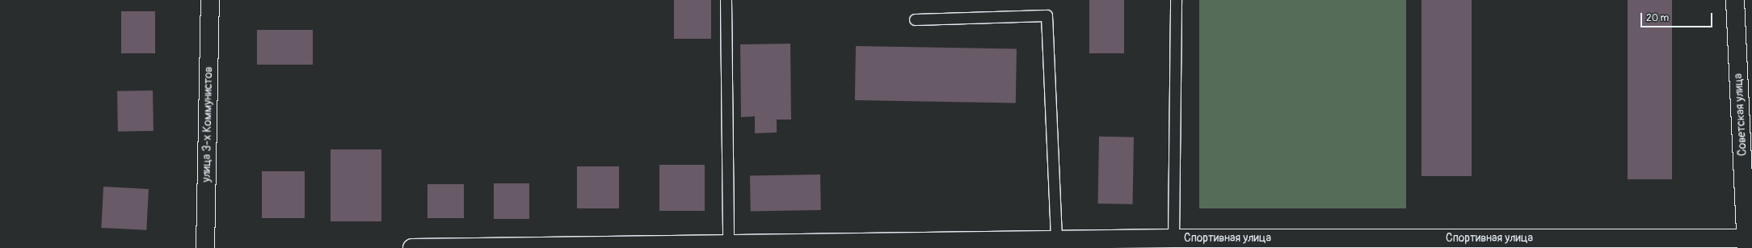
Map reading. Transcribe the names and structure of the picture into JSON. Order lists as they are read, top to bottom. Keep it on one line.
{"streets":{"street":["Советская улица","улица 3-х Коммунистов","Спортивная улица"]},"crossings":[["Советская улица","Спортивная улица"]],"scale_bar":"20 m"}
